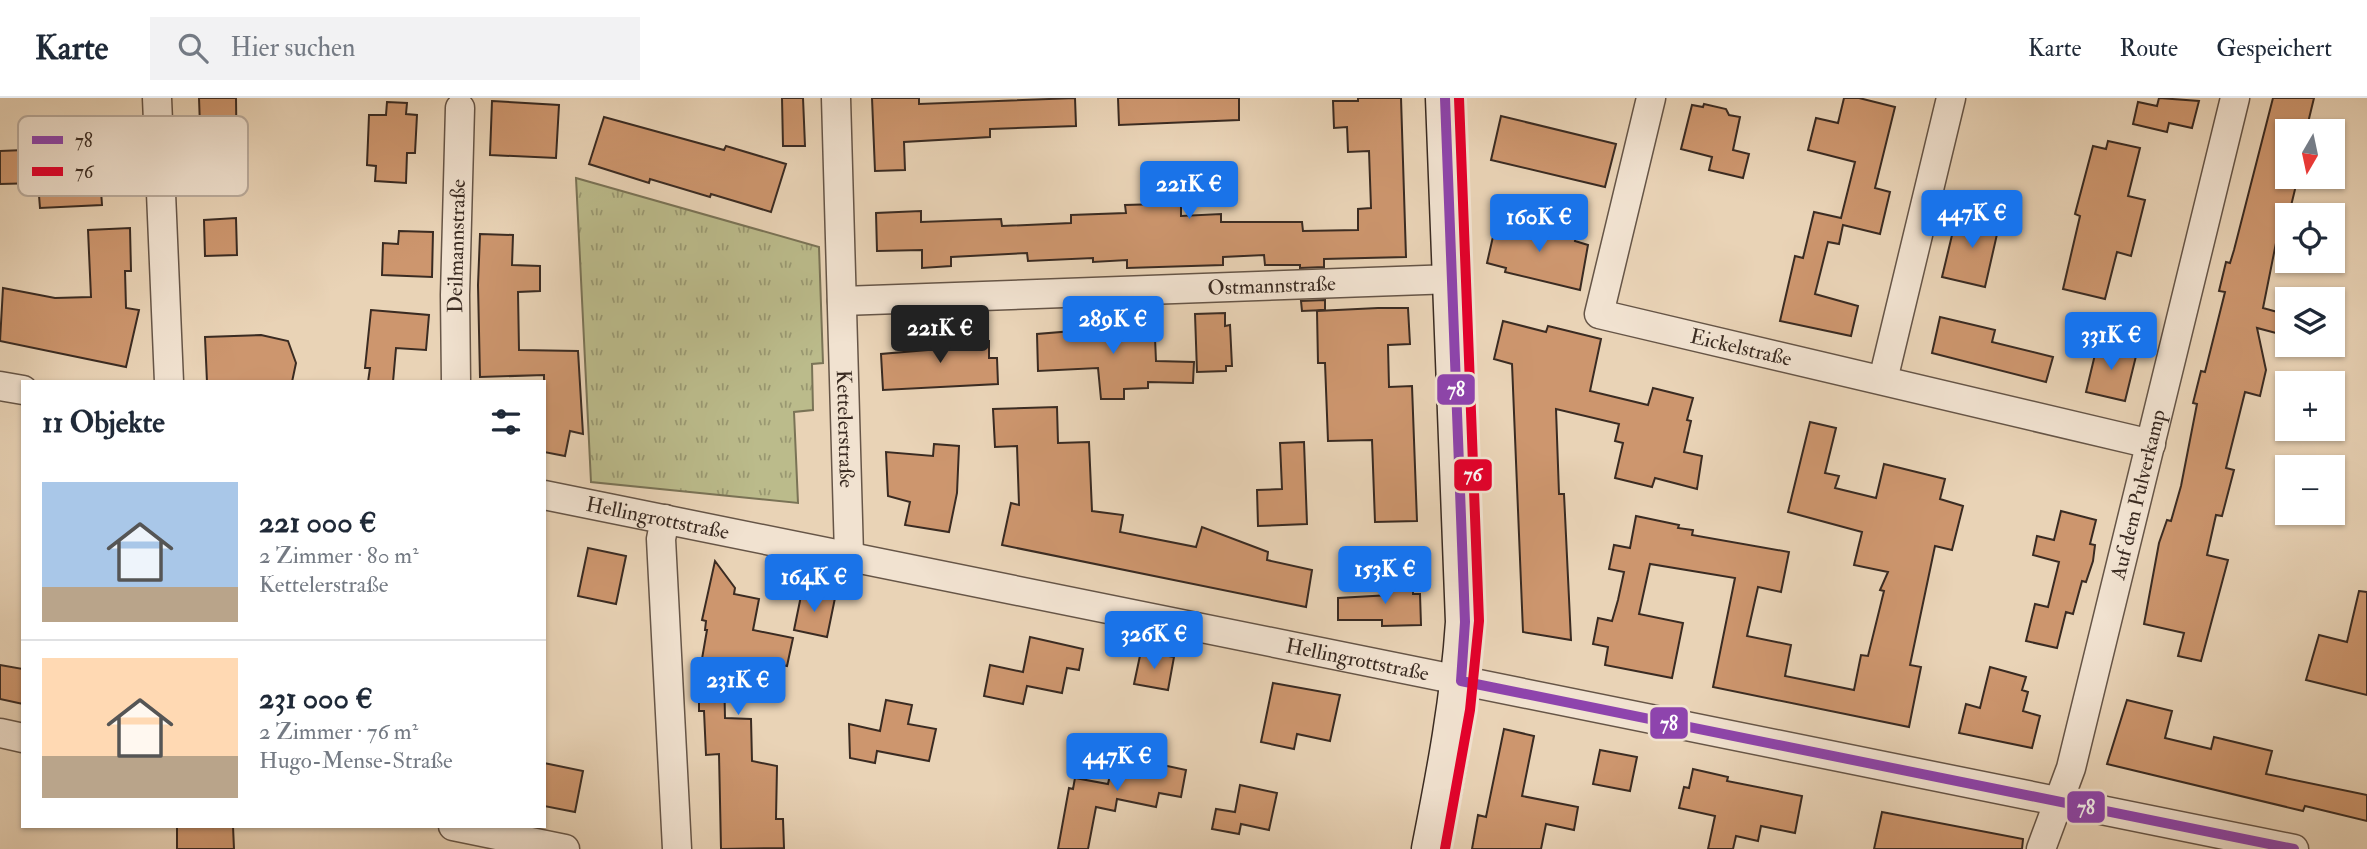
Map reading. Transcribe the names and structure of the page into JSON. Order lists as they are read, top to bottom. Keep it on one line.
{"streets":{"street":["Deilmannstraße","Ostmannstraße","Eickelstraße","Kettelerstraße","Auf dem Pulverkamp","Hellingrottstraße"]},"crossings":[["Ostmannstraße","Kettelerstraße"],["Eickelstraße","Auf dem Pulverkamp"],["Kettelerstraße","Hellingrottstraße"],["Auf dem Pulverkamp","Hellingrottstraße"]],"lines":["transit line 78","transit line 76"],"legend":["78","76"],"north":"bottom","page":{"header":"Karte","search":"Hier suchen","nav":["Karte","Route","Gespeichert"],"map_buttons":["+","−"],"price":["221K €","447K €","160K €","289K €","221K €","331K €","153K €","164K €","326K €","231K €","447K €"],"heading":"11 Objekte","list":[{"name":"221 000 €","note":"2 Zimmer · 80 m² · Kettelerstraße"},{"name":"231 000 €","note":"2 Zimmer · 76 m² · Hugo-Mense-Straße"}]}}
